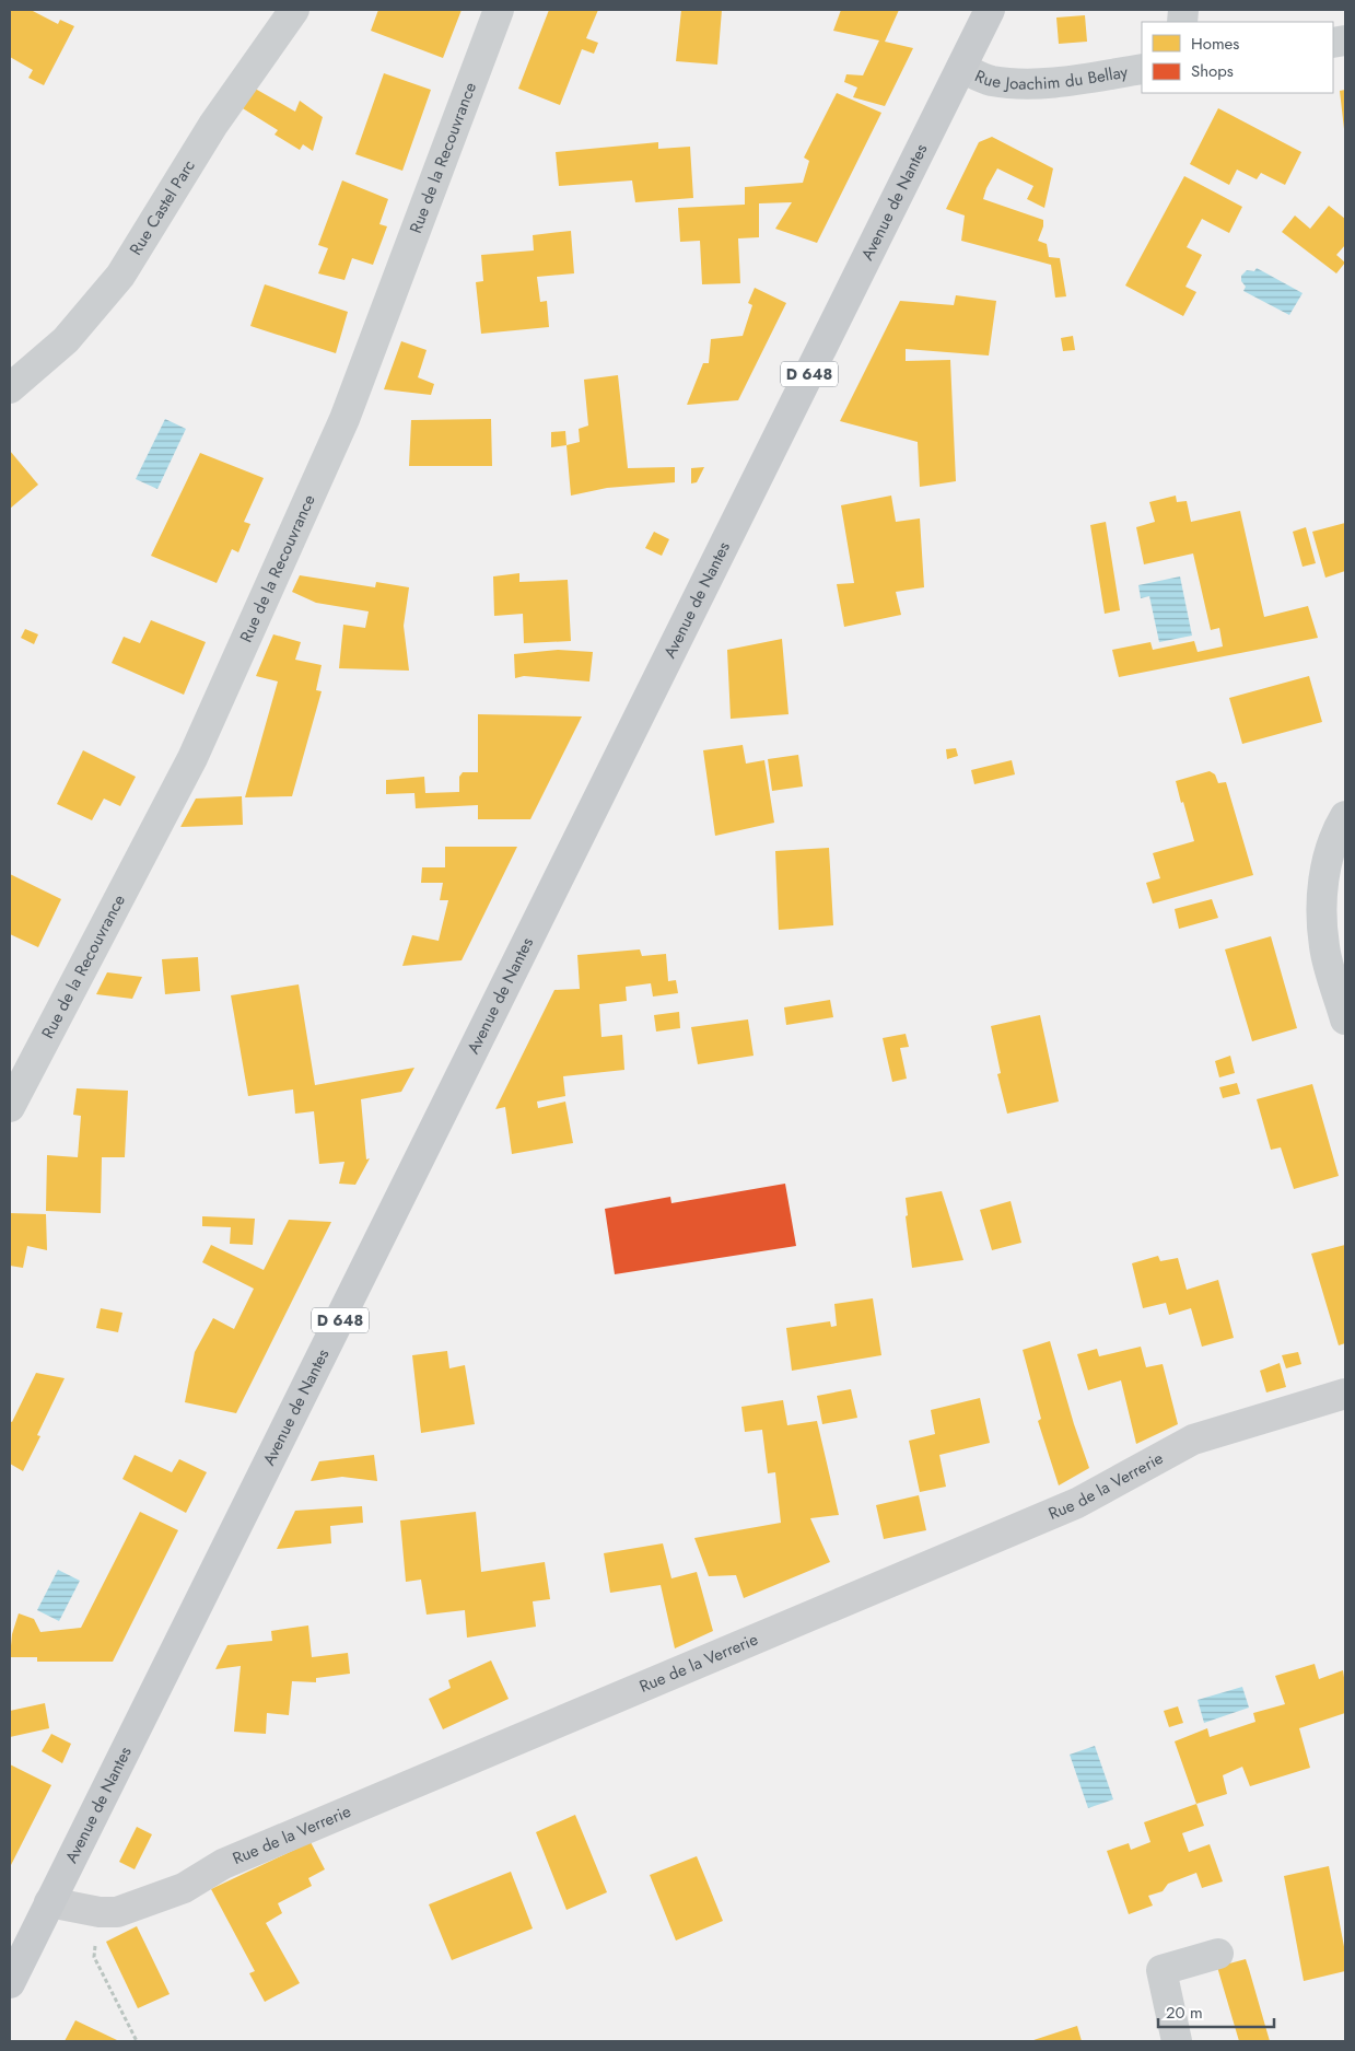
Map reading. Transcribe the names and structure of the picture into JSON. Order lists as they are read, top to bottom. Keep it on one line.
{"streets":{"main road":["Avenue de Nantes","D 648"],"street":["Rue Joachim du Bellay","Rue de la Recouvrance","Rue Castel Parc","Rue de la Verrerie"]},"crossings":[["Rue Joachim du Bellay","Avenue de Nantes"],["Avenue de Nantes","Rue de la Verrerie"]],"legend":["Homes","Shops"],"scale_bar":"20 m"}
